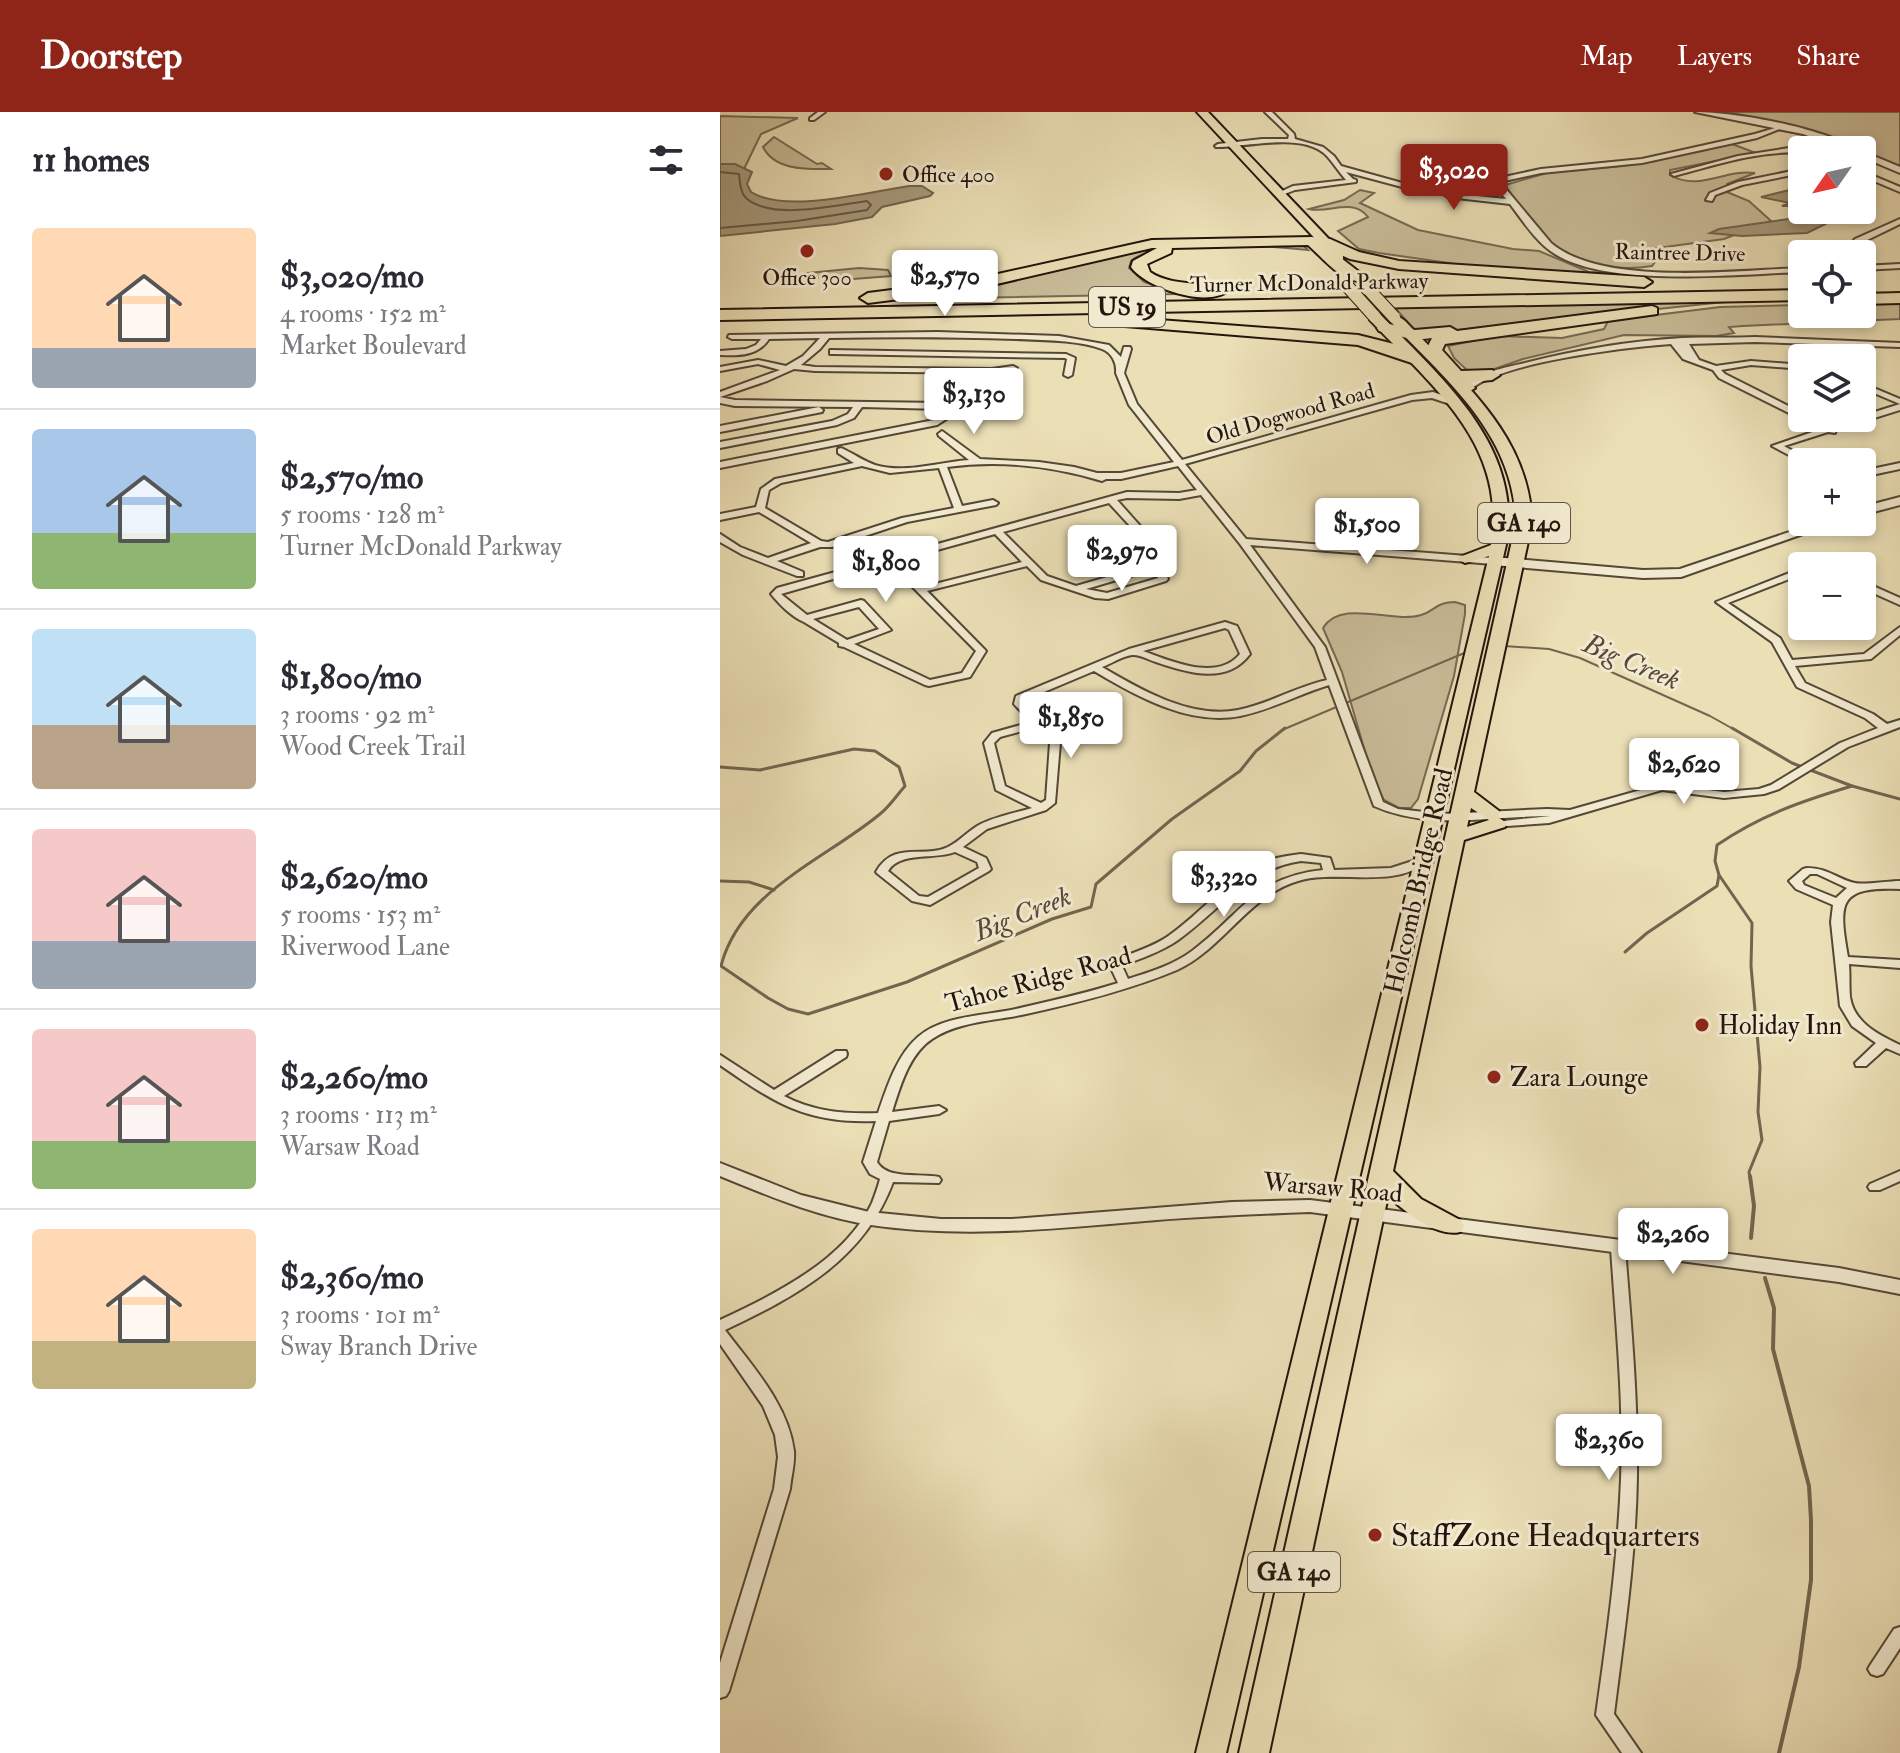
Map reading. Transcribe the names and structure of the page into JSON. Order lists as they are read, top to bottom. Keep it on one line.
{"streets":{"highway":["Turner McDonald Parkway","US 19"],"main road":["GA 140","Holcomb Bridge Road"],"street":["Raintree Drive","Old Dogwood Road","Tahoe Ridge Road","Warsaw Road"]},"crossings":[["Old Dogwood Road","Holcomb Bridge Road"],["Holcomb Bridge Road","Tahoe Ridge Road"],["Holcomb Bridge Road","Warsaw Road"]],"water":["Big Creek"],"places":["Office 400","Office 300","Holiday Inn","Zara Lounge","StaffZone Headquarters"],"north":"bottom left","page":{"header":"Doorstep","nav":["Map","Layers","Share"],"heading":"11 homes","map_buttons":["+","−"],"price":["$3,020","$2,570","$3,130","$1,500","$2,970","$1,800","$1,850","$2,620","$3,320","$2,260","$2,360"],"list":[{"name":"$3,020/mo","note":"4 rooms · 152 m² · Market Boulevard"},{"name":"$2,570/mo","note":"5 rooms · 128 m² · Turner McDonald Parkway"},{"name":"$1,800/mo","note":"3 rooms · 92 m² · Wood Creek Trail"},{"name":"$2,620/mo","note":"5 rooms · 153 m² · Riverwood Lane"},{"name":"$2,260/mo","note":"3 rooms · 113 m² · Warsaw Road"},{"name":"$2,360/mo","note":"3 rooms · 101 m² · Sway Branch Drive"}]}}
